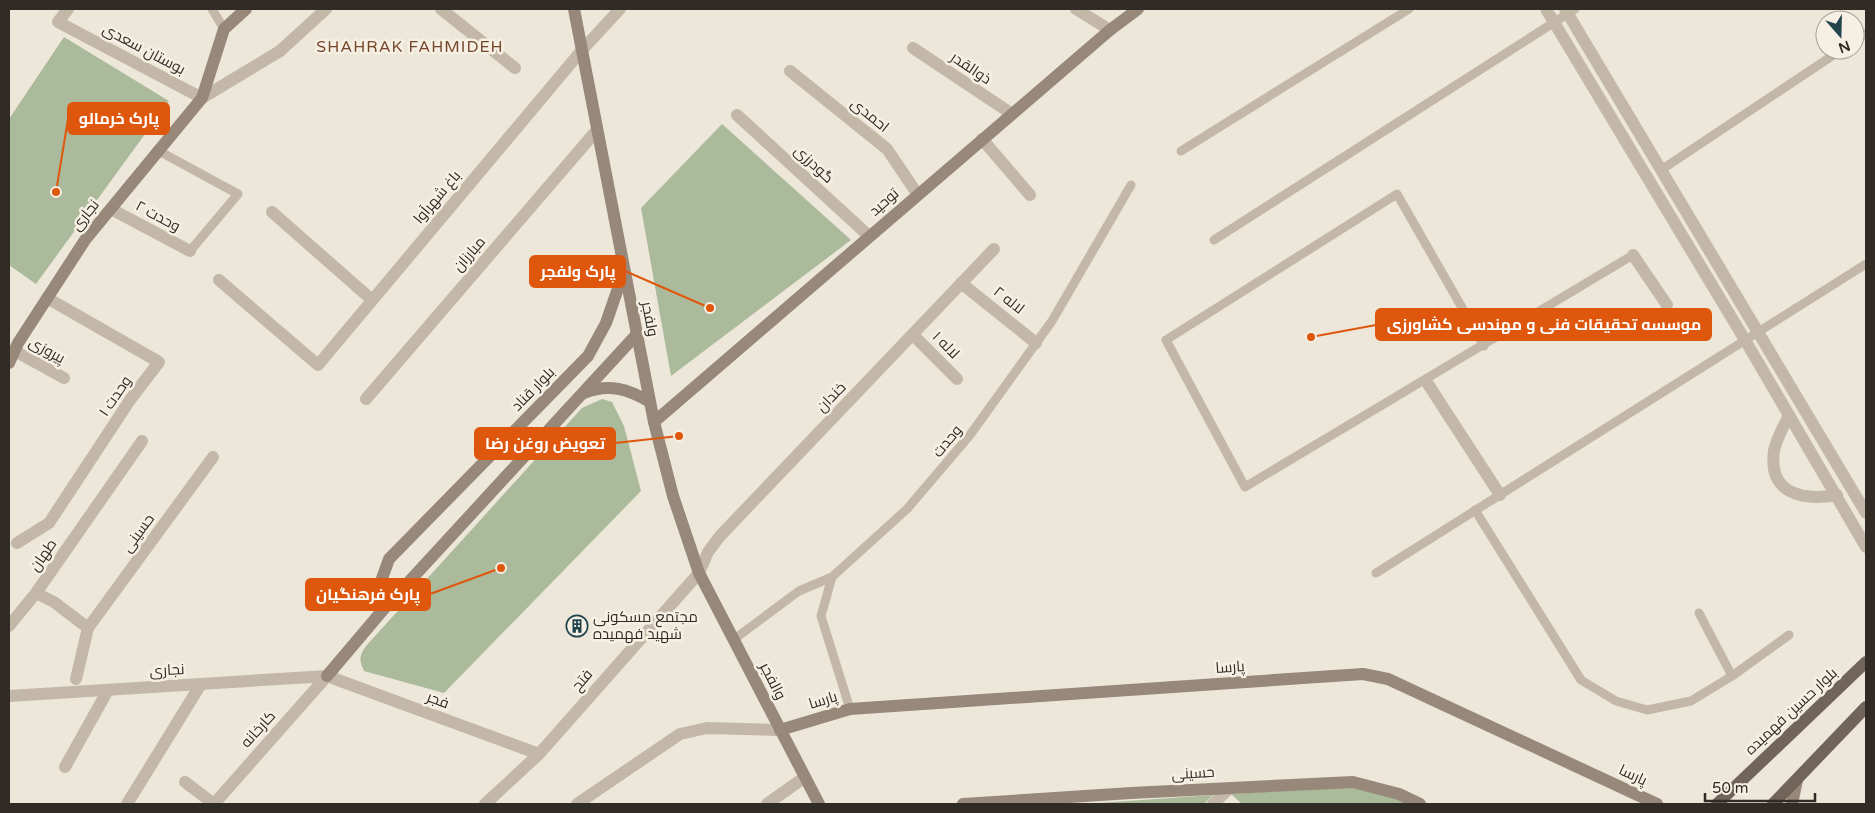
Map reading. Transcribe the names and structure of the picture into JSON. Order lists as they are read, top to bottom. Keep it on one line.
{"streets":{"main road":["بلوار حسین فهمیده"],"street":["بوستان سعدی","ذوالقدر","احمدی","گودرزی","باغ شهرآوا","توحید","نجاری","وحدت ۲","مبارزان","لاله ۲","ولفجر","لاله ۱","پیروزی","بلوار قناد","وحدت ۱","خندان","حسینی","طهان","پارسا","فتح","والفجر","فجر","کارخانه"],"lane":["وحدت"]},"crossings":[["بوستان سعدی","نجاری"],["ذوالقدر","توحید"],["احمدی","توحید"],["گودرزی","توحید"],["باغ شهرآوا","ولفجر"],["توحید","ولفجر"],["نجاری","وحدت ۲"],["نجاری","پیروزی"],["نجاری","وحدت ۱"],["نجاری","فجر"],["نجاری","کارخانه"],["مبارزان","ولفجر"],["لاله ۲","خندان"],["لاله ۲","وحدت"],["ولفجر","بلوار قناد"],["ولفجر","خندان"],["ولفجر","فتح"],["ولفجر","والفجر"],["لاله ۱","خندان"],["خندان","فتح"],["خندان","والفجر"],["حسینی","طهان"],["پارسا","والفجر"],["فتح","والفجر"],["فتح","فجر"],["فجر","کارخانه"]],"districts":["SHAHRAK FAHMIDEH"],"places":{"other":["پارک خرمالو","پارک ولفجر","موسسه تحقیقات فنی و مهندسی کشاورزی","تعویض روغن رضا","پارک فرهنگیان"],"building":["مجتمع مسکونی شهید فهمیده"]},"scale_bar":"50 m","north":"bottom"}
